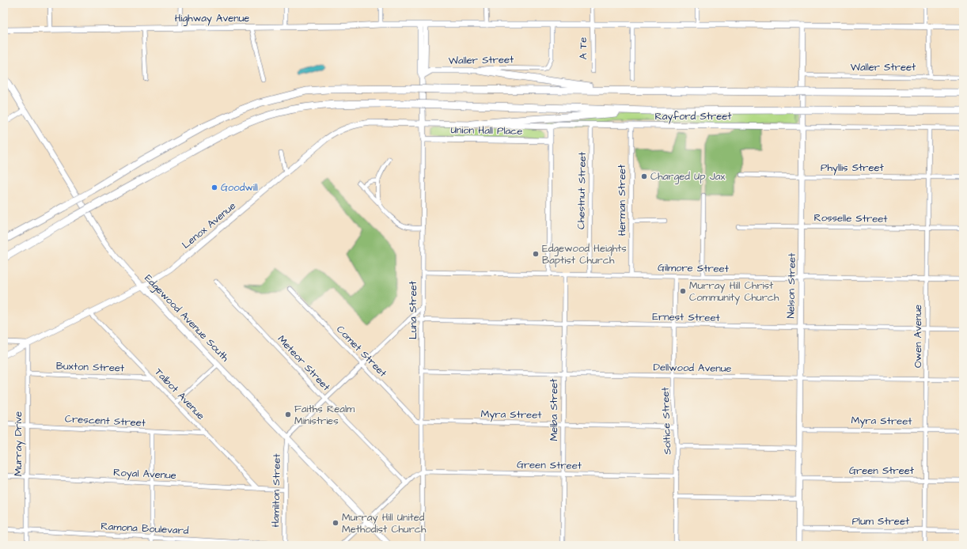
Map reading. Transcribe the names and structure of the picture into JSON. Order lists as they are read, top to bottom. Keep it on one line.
{"streets":{"street":["Highway Avenue","A Te","Waller Street","Rayford Street","Union Hall Place","Phyllis Street","Chestnut Street","Herman Street","Rosselle Street","Lenox Avenue","Gilmore Street","Nelson Street","Luna Street","Ernest Street","Edgewood Avenue South","Owen Avenue","Comet Street","Meteor Street","Buxton Street","Dellwood Avenue","Talbot Avenue","Melba Street","Myra Street","Crescent Street","Soltice Street","Murray Drive","Green Street","Royal Avenue","Hamilton Street","Plum Street","Ramona Boulevard"]},"crossings":[["Highway Avenue","Luna Street"],["Waller Street","Nelson Street"],["Waller Street","Luna Street"],["Rayford Street","Chestnut Street"],["Rayford Street","Herman Street"],["Rayford Street","Lenox Avenue"],["Rayford Street","Nelson Street"],["Rayford Street","Luna Street"],["Rayford Street","Owen Avenue"],["Union Hall Place","Luna Street"],["Phyllis Street","Nelson Street"],["Phyllis Street","Owen Avenue"],["Chestnut Street","Gilmore Street"],["Herman Street","Gilmore Street"],["Rosselle Street","Nelson Street"],["Rosselle Street","Owen Avenue"],["Lenox Avenue","Luna Street"],["Lenox Avenue","Edgewood Avenue South"],["Lenox Avenue","Talbot Avenue"],["Lenox Avenue","Murray Drive"],["Gilmore Street","Nelson Street"],["Gilmore Street","Luna Street"],["Gilmore Street","Owen Avenue"],["Gilmore Street","Melba Street"],["Gilmore Street","Soltice Street"],["Nelson Street","Ernest Street"],["Nelson Street","Dellwood Avenue"],["Nelson Street","Myra Street"],["Nelson Street","Green Street"],["Nelson Street","Plum Street"],["Luna Street","Ernest Street"],["Luna Street","Comet Street"],["Luna Street","Dellwood Avenue"],["Luna Street","Myra Street"],["Luna Street","Green Street"],["Ernest Street","Owen Avenue"],["Ernest Street","Melba Street"],["Ernest Street","Soltice Street"],["Edgewood Avenue South","Hamilton Street"],["Owen Avenue","Dellwood Avenue"],["Owen Avenue","Myra Street"],["Owen Avenue","Green Street"],["Owen Avenue","Plum Street"],["Comet Street","Myra Street"],["Buxton Street","Talbot Avenue"],["Buxton Street","Murray Drive"],["Dellwood Avenue","Melba Street"],["Dellwood Avenue","Soltice Street"],["Talbot Avenue","Crescent Street"],["Talbot Avenue","Royal Avenue"],["Melba Street","Myra Street"],["Melba Street","Green Street"],["Myra Street","Soltice Street"],["Crescent Street","Murray Drive"],["Soltice Street","Green Street"],["Murray Drive","Royal Avenue"],["Murray Drive","Ramona Boulevard"],["Royal Avenue","Hamilton Street"],["Hamilton Street","Ramona Boulevard"]],"places":["Charged Up Jax","Goodwill","Edgewood Heights Baptist Church","Murray Hill Christ Community Church","Faiths Realm Ministries","Murray Hill United Methodist Church"]}
